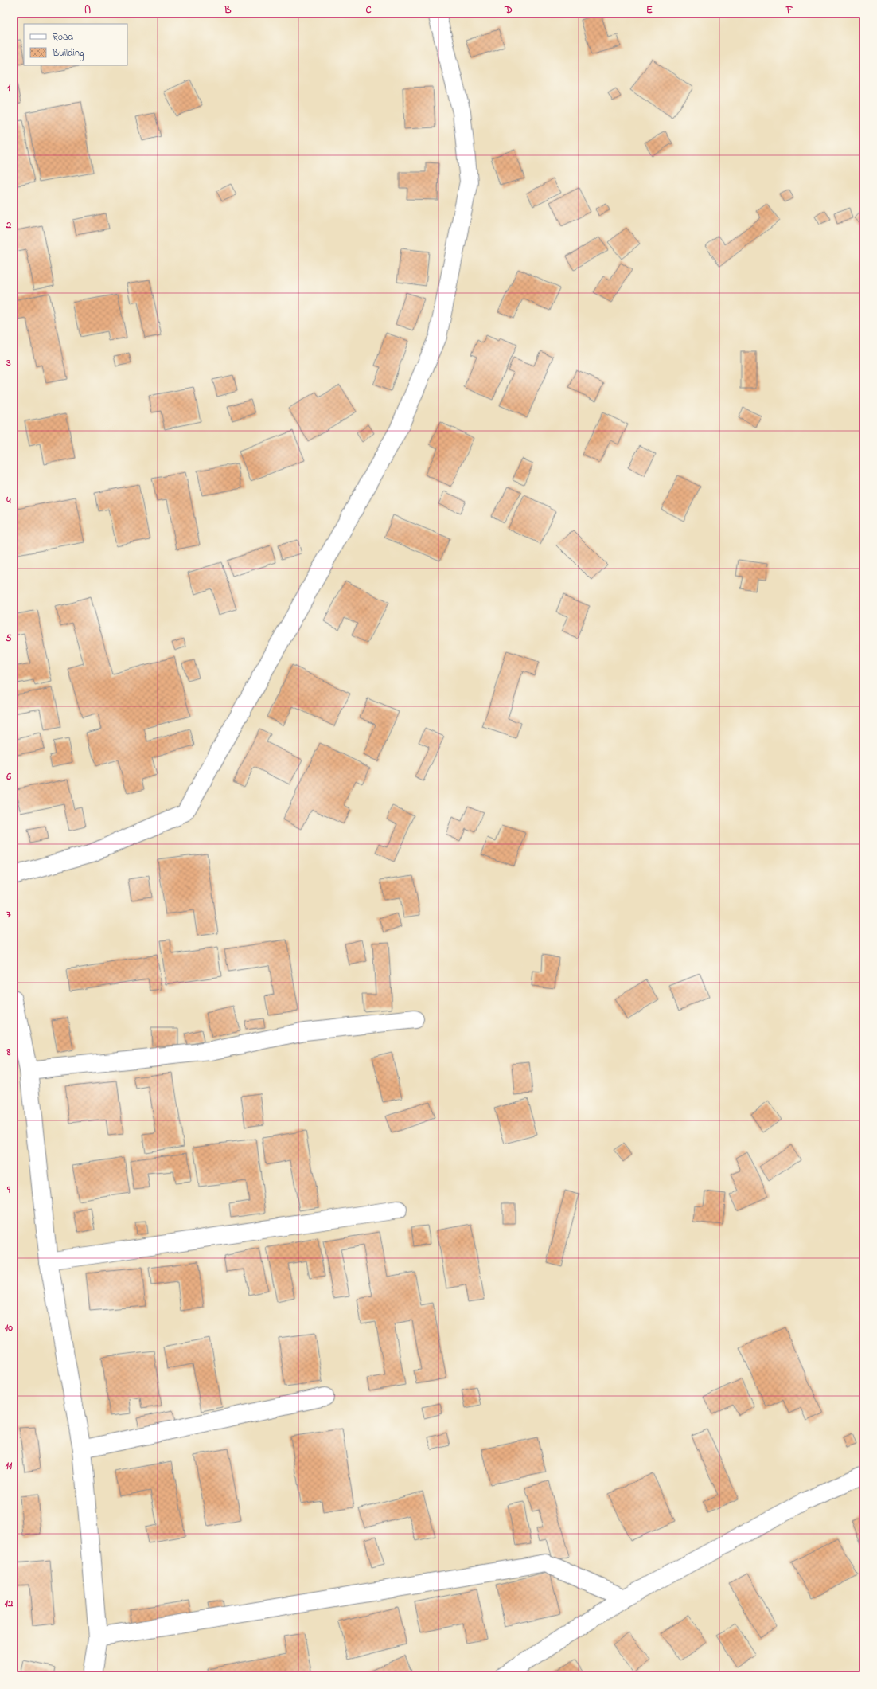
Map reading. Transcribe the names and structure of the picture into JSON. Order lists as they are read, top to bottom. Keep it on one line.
{"legend":["Road","Building"],"grid":{"columns":["A","B","C","D","E","F"],"rows":["1","2","3","4","5","6","7","8","9","10","11","12"]}}
